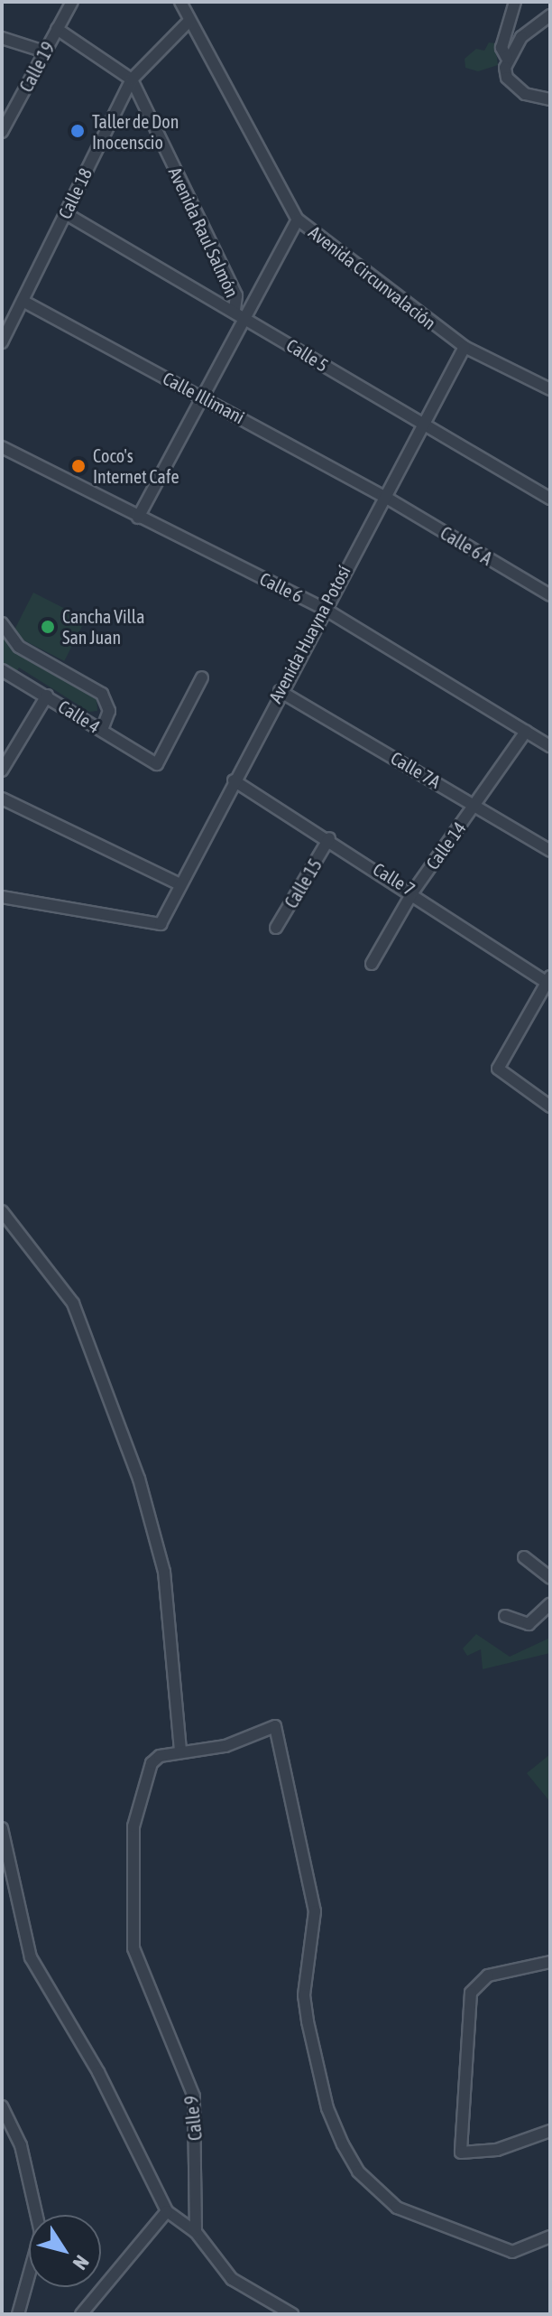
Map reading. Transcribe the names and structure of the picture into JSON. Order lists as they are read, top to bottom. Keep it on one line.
{"streets":{"street":["Calle 19","Calle 18","Avenida Raul Salmón","Avenida Circunvalación","Calle 5","Calle Illimani","Calle 6 A","Calle 6","Avenida Huayna Potosí","Calle 4","Calle 7A","Calle 14","Calle 7","Calle 15","Calle 9"]},"crossings":[["Calle 18","Avenida Raul Salmón"],["Calle 18","Avenida Circunvalación"],["Calle 18","Calle 5"],["Calle 18","Calle Illimani"],["Avenida Raul Salmón","Calle 5"],["Avenida Circunvalación","Avenida Huayna Potosí"],["Calle 5","Avenida Huayna Potosí"],["Calle Illimani","Calle 6 A"],["Calle Illimani","Avenida Huayna Potosí"],["Calle 6 A","Avenida Huayna Potosí"],["Calle 6","Avenida Huayna Potosí"],["Calle 6","Calle 14"],["Avenida Huayna Potosí","Calle 7A"],["Avenida Huayna Potosí","Calle 7"],["Calle 7A","Calle 14"],["Calle 14","Calle 7"],["Calle 7","Calle 15"]],"places":["Taller de Don Inocenscio","Coco's Internet Cafe","Cancha Villa San Juan"],"north":"bottom right"}
